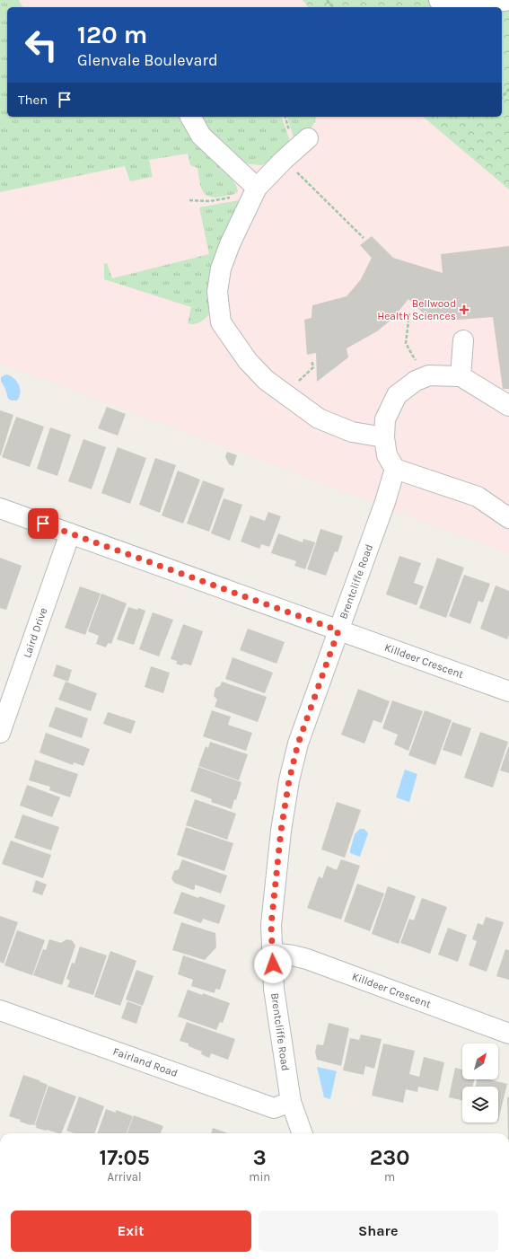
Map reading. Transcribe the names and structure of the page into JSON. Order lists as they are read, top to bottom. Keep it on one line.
{"streets":{"street":["Brentcliffe Road","Laird Drive","Killdeer Crescent","Fairland Road"]},"crossings":[["Brentcliffe Road","Killdeer Crescent"],["Brentcliffe Road","Fairland Road"],["Laird Drive","Killdeer Crescent"]],"places":{"health":["Bellwood Health Sciences"]},"north":"top right","page":{"turn":["120 m","Glenvale Boulevard"],"then":"Then","eta":["17:05","Arrival","3","min","230","m"],"buttons":["Exit","Share"]}}
